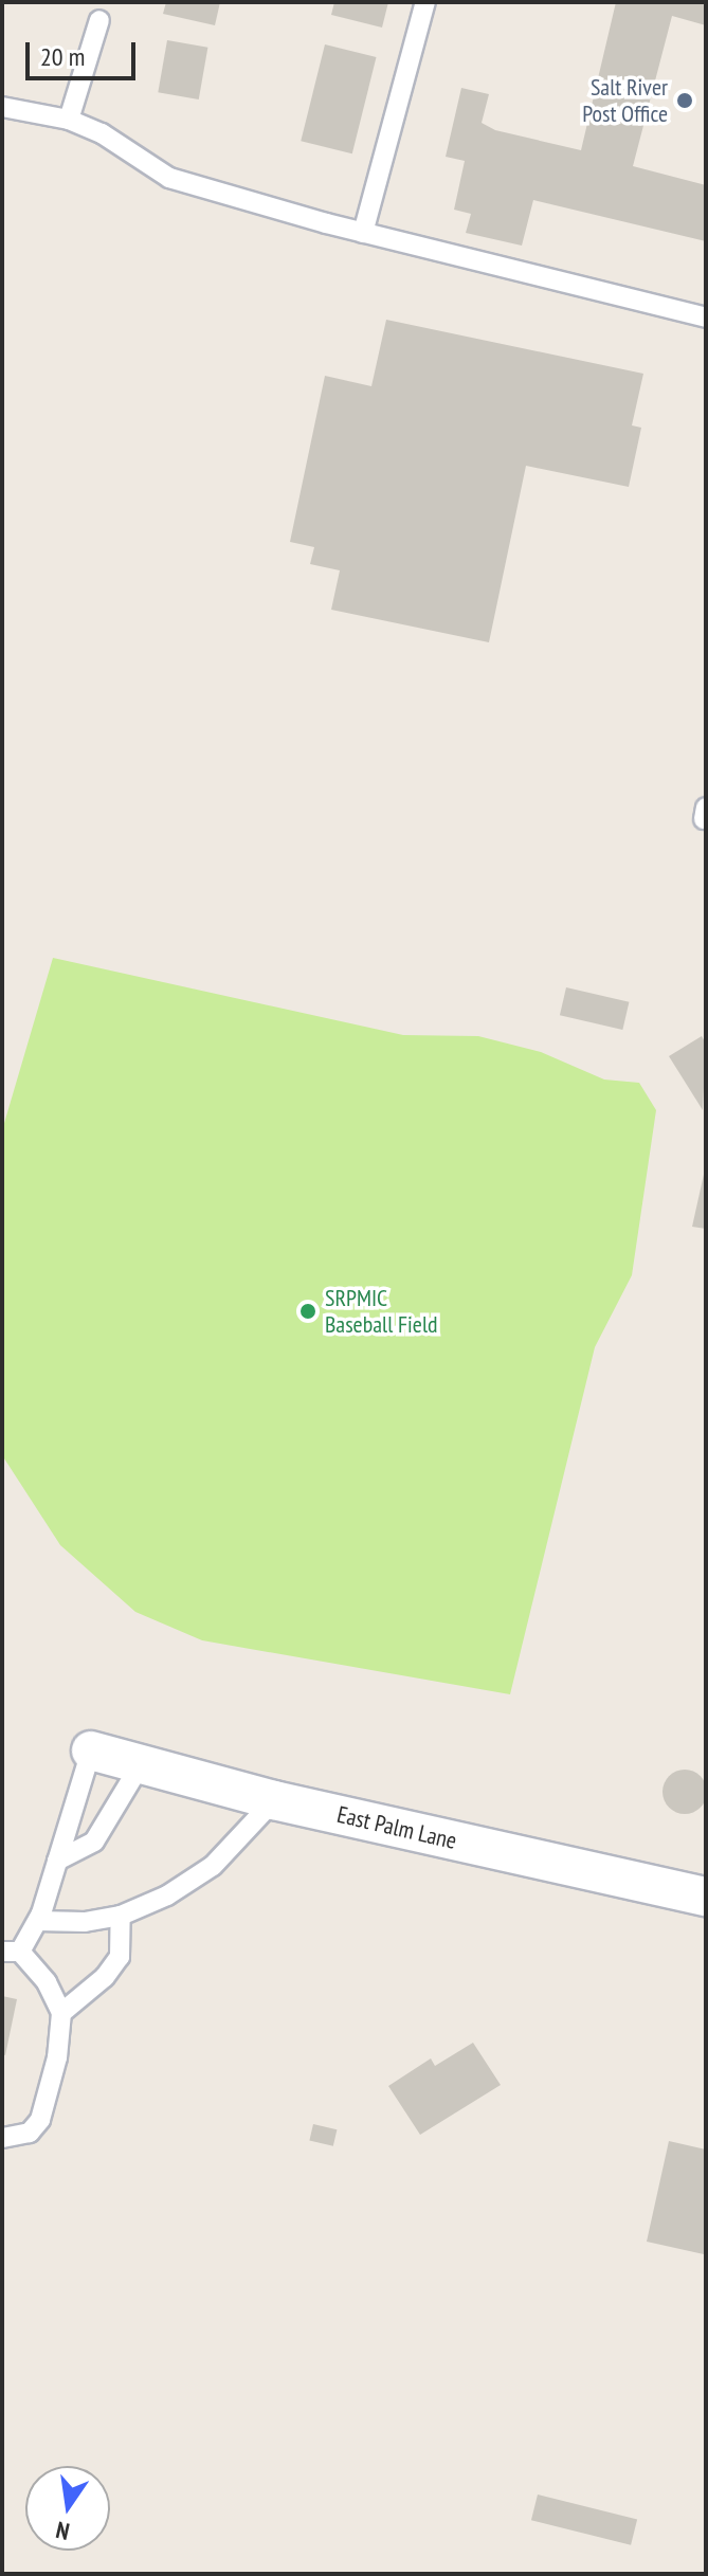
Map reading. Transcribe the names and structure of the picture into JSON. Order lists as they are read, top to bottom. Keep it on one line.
{"streets":{"street":["East Palm Lane"]},"places":["Salt River Post Office","SRPMIC Baseball Field"],"scale_bar":"20 m","north":"bottom"}
